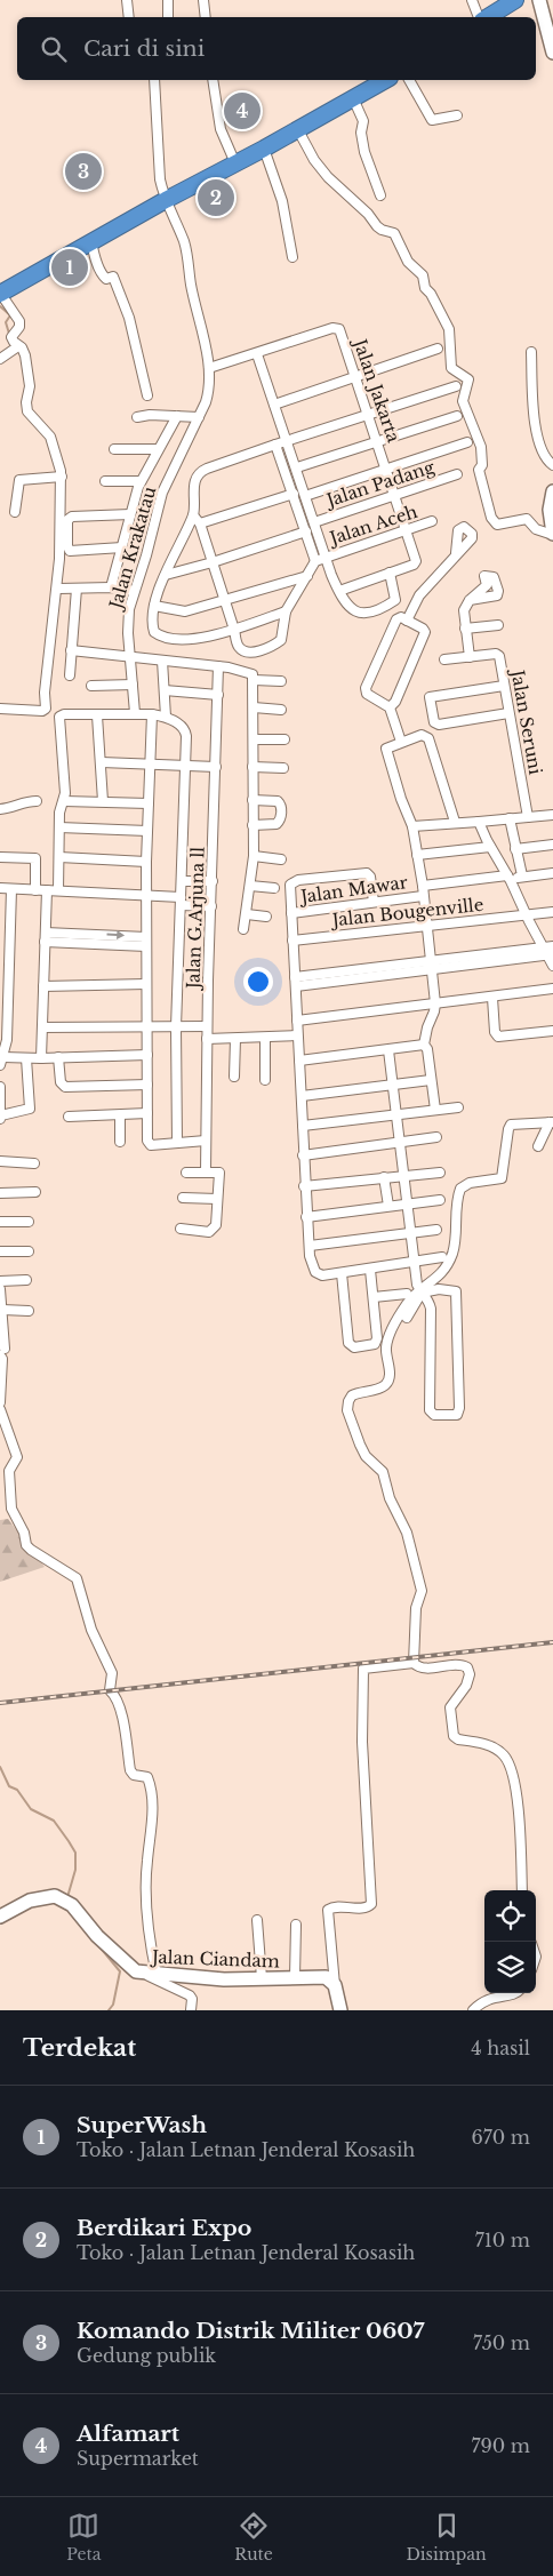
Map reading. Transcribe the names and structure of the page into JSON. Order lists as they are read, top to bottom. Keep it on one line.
{"streets":{"street":["Jalan Jakarta","Jalan Padang","Jalan Aceh","Jalan Krakatau","Jalan Seruni","Jalan Mawar","Jalan Bougenville","Jalan G.Arjuna ll","Jalan Ciandam"]},"crossings":[["Jalan Jakarta","Jalan Padang"],["Jalan Jakarta","Jalan Aceh"],["Jalan Jakarta","Jalan Krakatau"]],"page":{"search":"Cari di sini","pins":["4","3","2","1"],"heading":["Terdekat","4 hasil"],"list":[{"mark":"1","name":"SuperWash","note":"Toko · Jalan Letnan Jenderal Kosasih","value":"670 m"},{"mark":"2","name":"Berdikari Expo","note":"Toko · Jalan Letnan Jenderal Kosasih","value":"710 m"},{"mark":"3","name":"Komando Distrik Militer 0607","note":"Gedung publik","value":"750 m"},{"mark":"4","name":"Alfamart","note":"Supermarket","value":"790 m"}],"nav":["Peta","Rute","Disimpan"]}}
